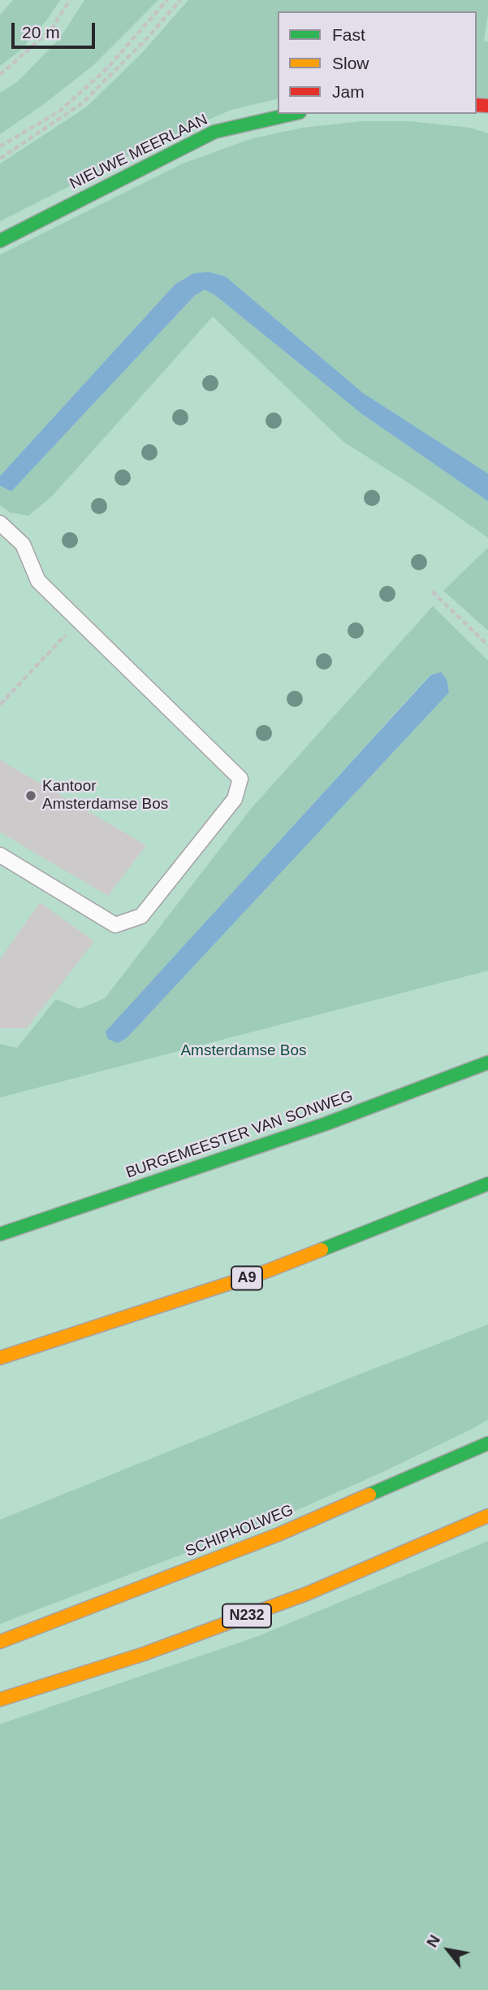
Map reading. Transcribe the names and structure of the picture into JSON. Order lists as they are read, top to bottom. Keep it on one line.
{"streets":{"main road":["NIEUWE MEERLAAN","BURGEMEESTER VAN SONWEG","A9","SCHIPHOLWEG","N232"]},"parks":["Amsterdamse Bos"],"places":["Kantoor Amsterdamse Bos"],"legend":["Fast","Slow","Jam"],"scale_bar":"20 m","north":"top left"}
